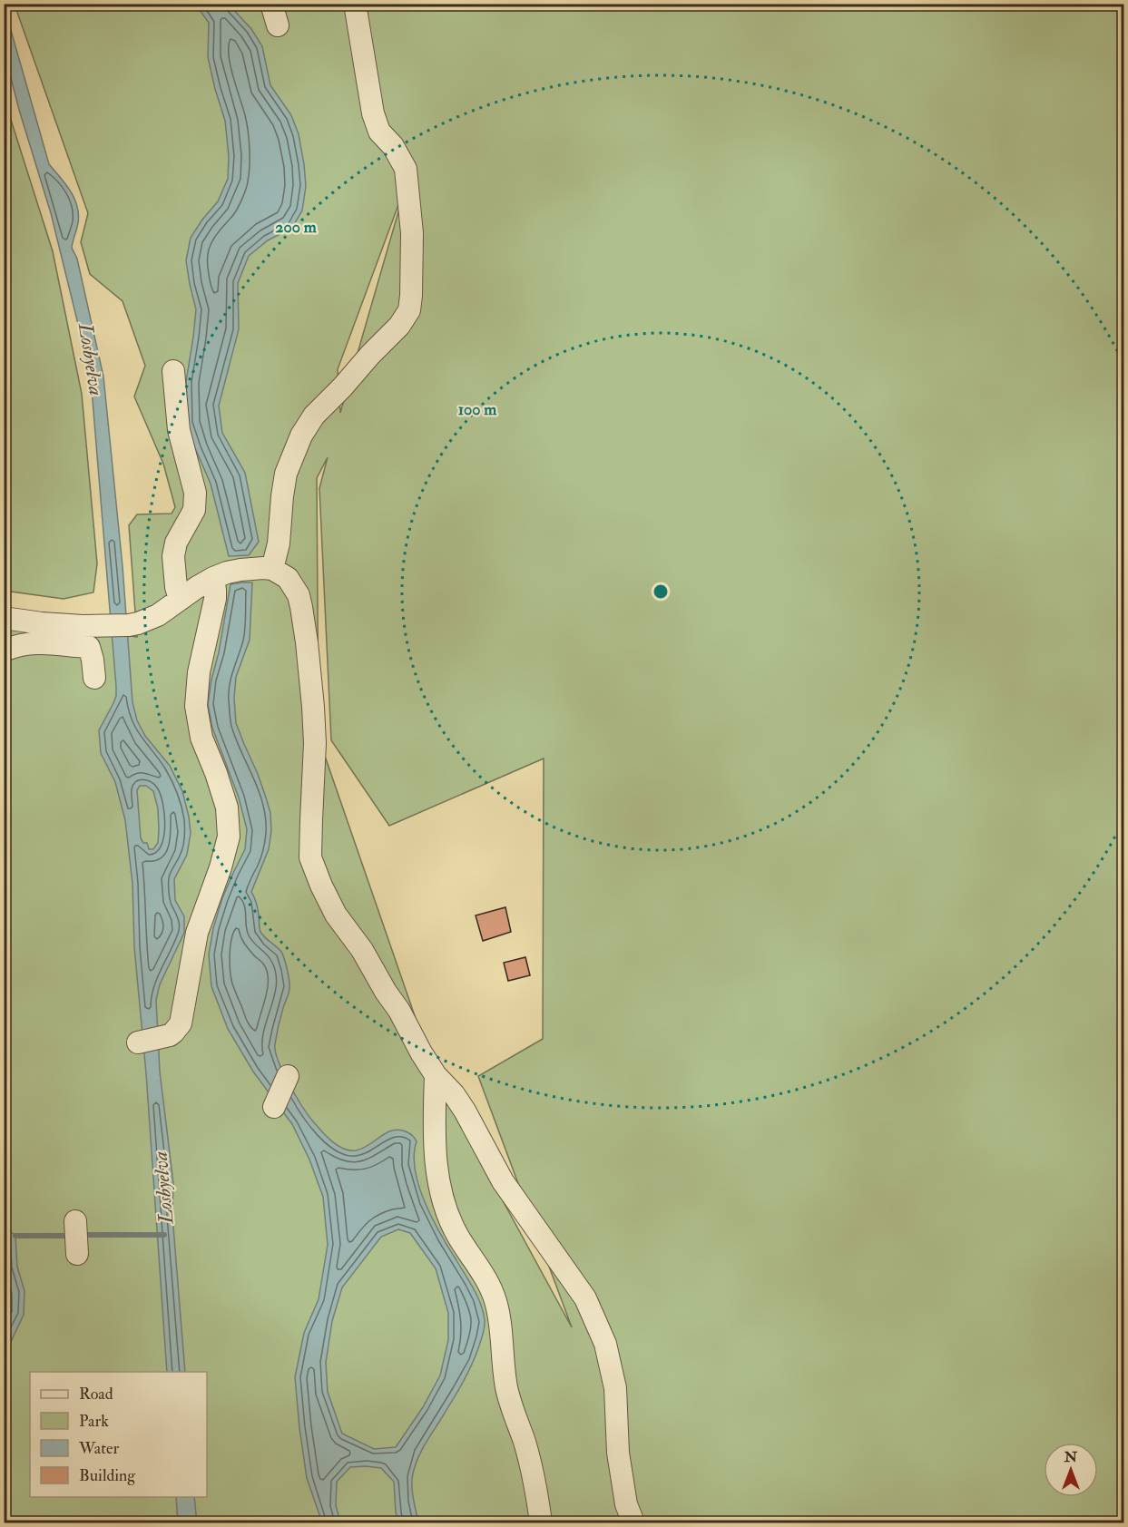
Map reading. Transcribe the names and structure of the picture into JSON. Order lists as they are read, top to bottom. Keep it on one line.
{"water":["Losbyelva"],"legend":["Road","Park","Water","Building"],"north":"top","rings":["200 m","100 m"]}
